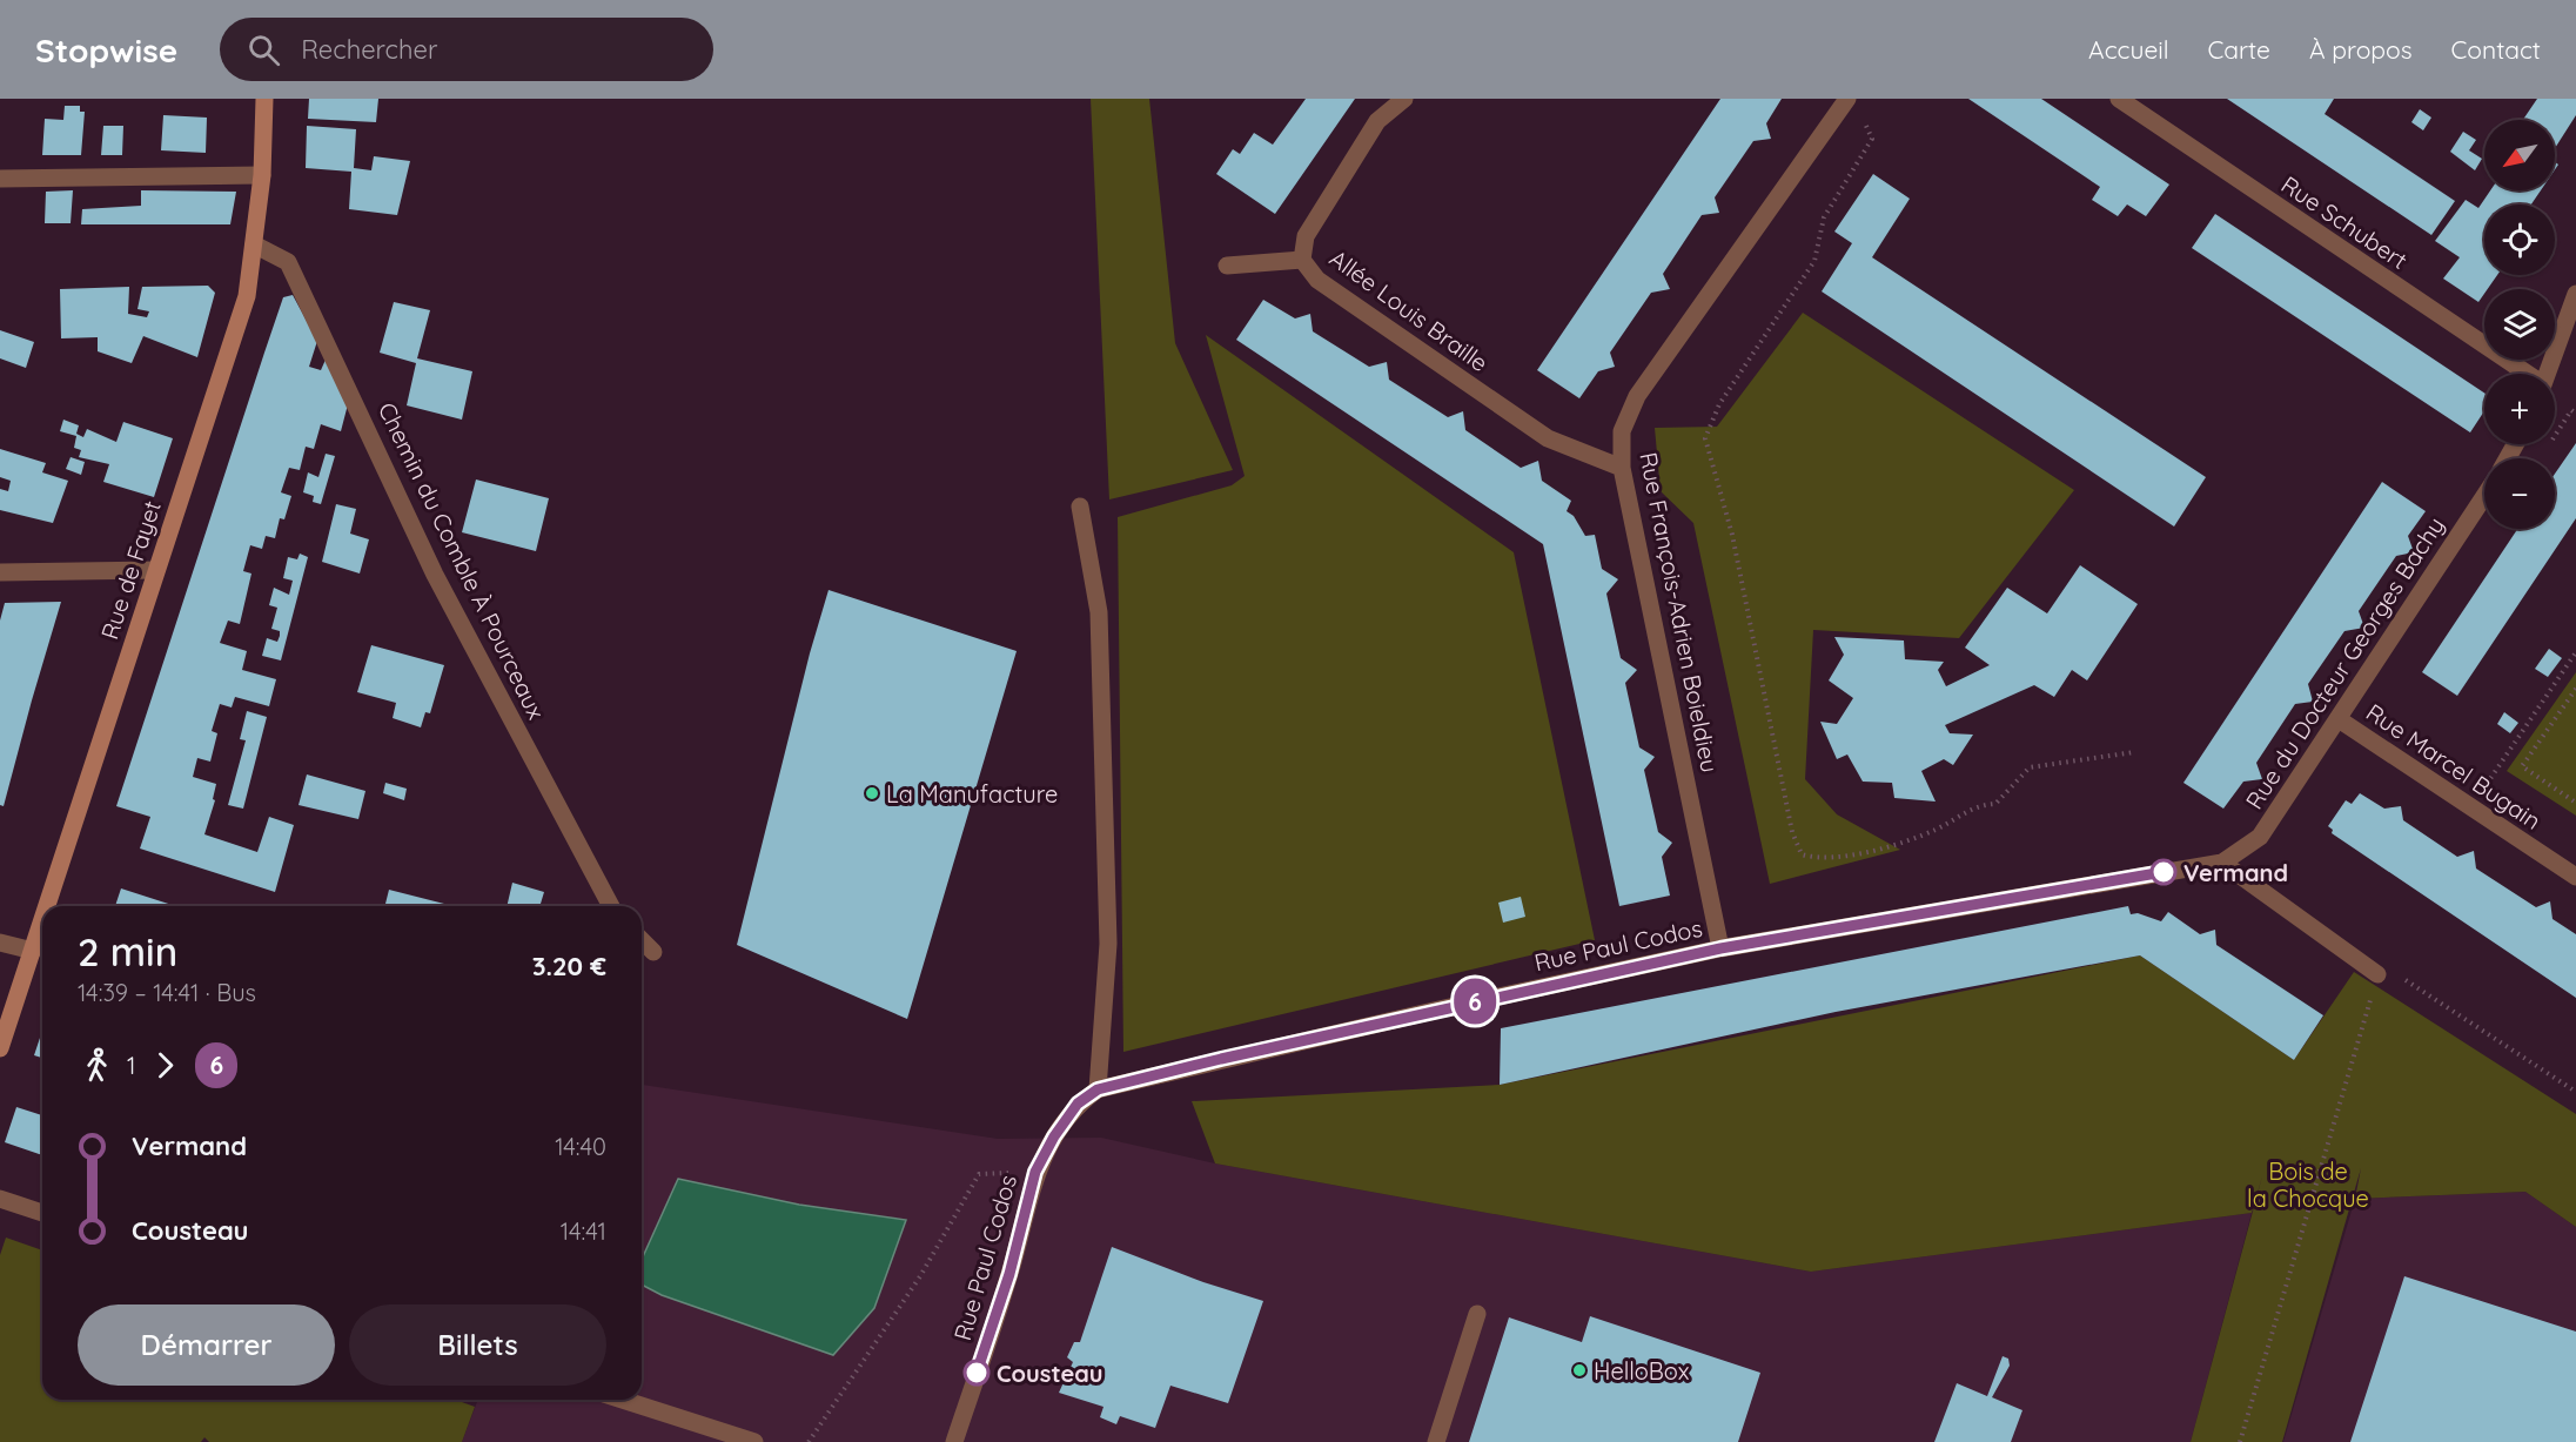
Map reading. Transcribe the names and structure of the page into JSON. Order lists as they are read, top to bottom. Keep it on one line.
{"streets":{"main road":["Rue de Fayet"],"street":["Rue Schubert","Allée Louis Braille","Chemin du Comble À Pourceaux","Rue François-Adrien Boieldieu","Rue du Docteur Georges Bachy","Rue Marcel Bugain","Rue Paul Codos"]},"crossings":[["Allée Louis Braille","Rue François-Adrien Boieldieu"],["Chemin du Comble À Pourceaux","Rue de Fayet"],["Rue François-Adrien Boieldieu","Rue Paul Codos"],["Rue du Docteur Georges Bachy","Rue Marcel Bugain"],["Rue du Docteur Georges Bachy","Rue Paul Codos"]],"parks":["Bois de la Chocque"],"places":["La Manufacture","Vermand","HelloBox","Cousteau"],"lines":["bus line 6"],"north":"bottom left","page":{"header":"Stopwise","search":"Rechercher","nav":["Accueil","Carte","À propos","Contact"],"on_map":"6","map_buttons":["+","−"],"heading":["2 min","14:39 – 14:41 · Bus","3.20 €"],"legs":["1","6"],"list":[{"name":"Vermand","value":"14:40"},{"name":"Cousteau","value":"14:41"}],"buttons":["Démarrer","Billets"]}}
